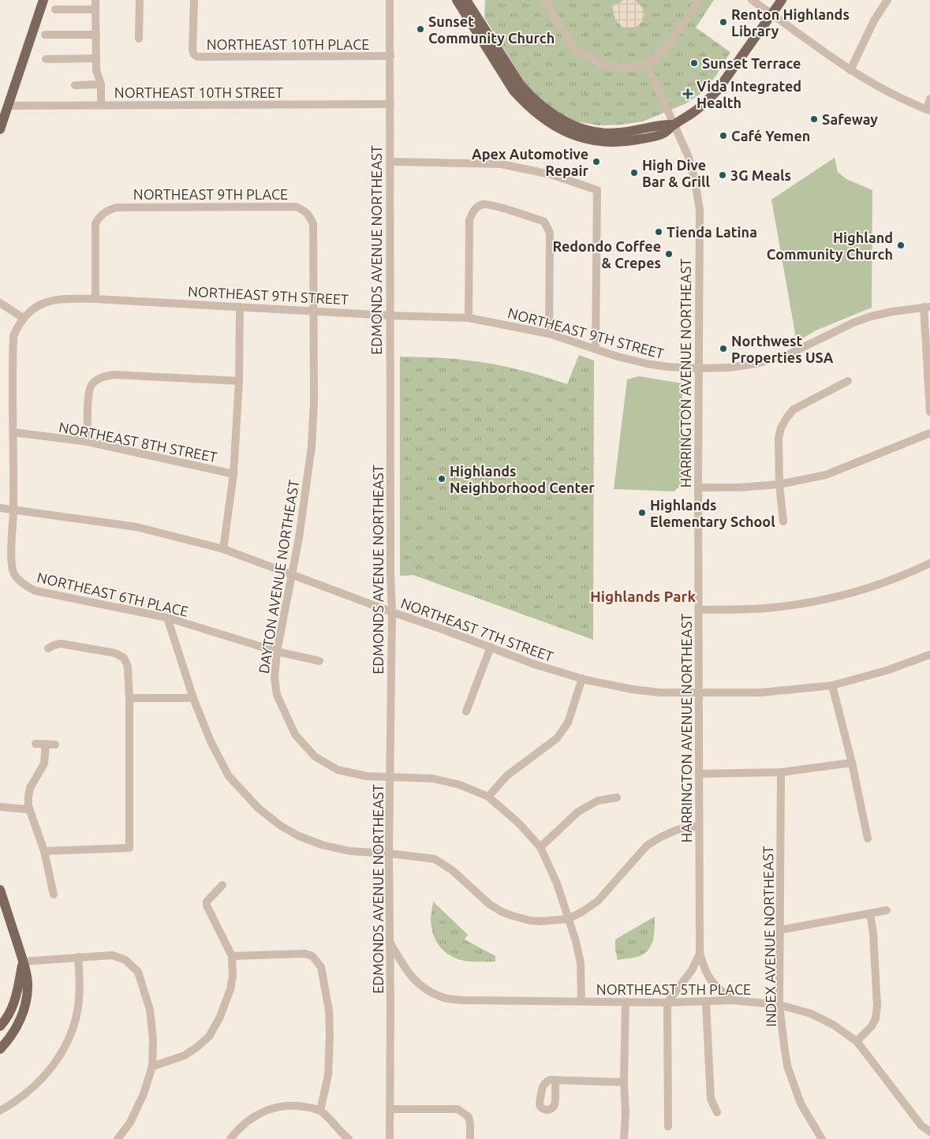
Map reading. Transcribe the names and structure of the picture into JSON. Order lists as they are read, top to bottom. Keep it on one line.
{"streets":{"street":["NORTHEAST 10TH PLACE","NORTHEAST 10TH STREET","NORTHEAST 9TH PLACE","EDMONDS AVENUE NORTHEAST","NORTHEAST 9TH STREET","HARRINGTON AVENUE NORTHEAST","NORTHEAST 8TH STREET","DAYTON AVENUE NORTHEAST","NORTHEAST 6TH PLACE","NORTHEAST 7TH STREET","INDEX AVENUE NORTHEAST","NORTHEAST 5TH PLACE"]},"crossings":[["NORTHEAST 10TH PLACE","EDMONDS AVENUE NORTHEAST"],["NORTHEAST 10TH STREET","EDMONDS AVENUE NORTHEAST"],["NORTHEAST 9TH PLACE","NORTHEAST 9TH STREET"],["NORTHEAST 9TH PLACE","DAYTON AVENUE NORTHEAST"],["EDMONDS AVENUE NORTHEAST","NORTHEAST 9TH STREET"],["EDMONDS AVENUE NORTHEAST","DAYTON AVENUE NORTHEAST"],["EDMONDS AVENUE NORTHEAST","NORTHEAST 7TH STREET"],["EDMONDS AVENUE NORTHEAST","NORTHEAST 5TH PLACE"],["NORTHEAST 9TH STREET","HARRINGTON AVENUE NORTHEAST"],["NORTHEAST 9TH STREET","DAYTON AVENUE NORTHEAST"],["NORTHEAST 9TH STREET","NORTHEAST 6TH PLACE"],["HARRINGTON AVENUE NORTHEAST","NORTHEAST 7TH STREET"],["HARRINGTON AVENUE NORTHEAST","NORTHEAST 5TH PLACE"],["NORTHEAST 8TH STREET","NORTHEAST 6TH PLACE"],["DAYTON AVENUE NORTHEAST","NORTHEAST 6TH PLACE"],["DAYTON AVENUE NORTHEAST","NORTHEAST 7TH STREET"],["DAYTON AVENUE NORTHEAST","NORTHEAST 5TH PLACE"],["NORTHEAST 6TH PLACE","NORTHEAST 7TH STREET"],["INDEX AVENUE NORTHEAST","NORTHEAST 5TH PLACE"]],"districts":["Highlands Park"],"places":{"other":["Renton Highlands Library","Sunset Community Church","Sunset Terrace","Safeway","Café Yemen","Apex Automotive Repair","High Dive Bar & Grill","3G Meals","Tienda Latina","Highland Community Church","Redondo Coffee & Crepes","Northwest Properties USA","Highlands Neighborhood Center","Highlands Elementary School"],"health":["Vida Integrated Health"]}}
